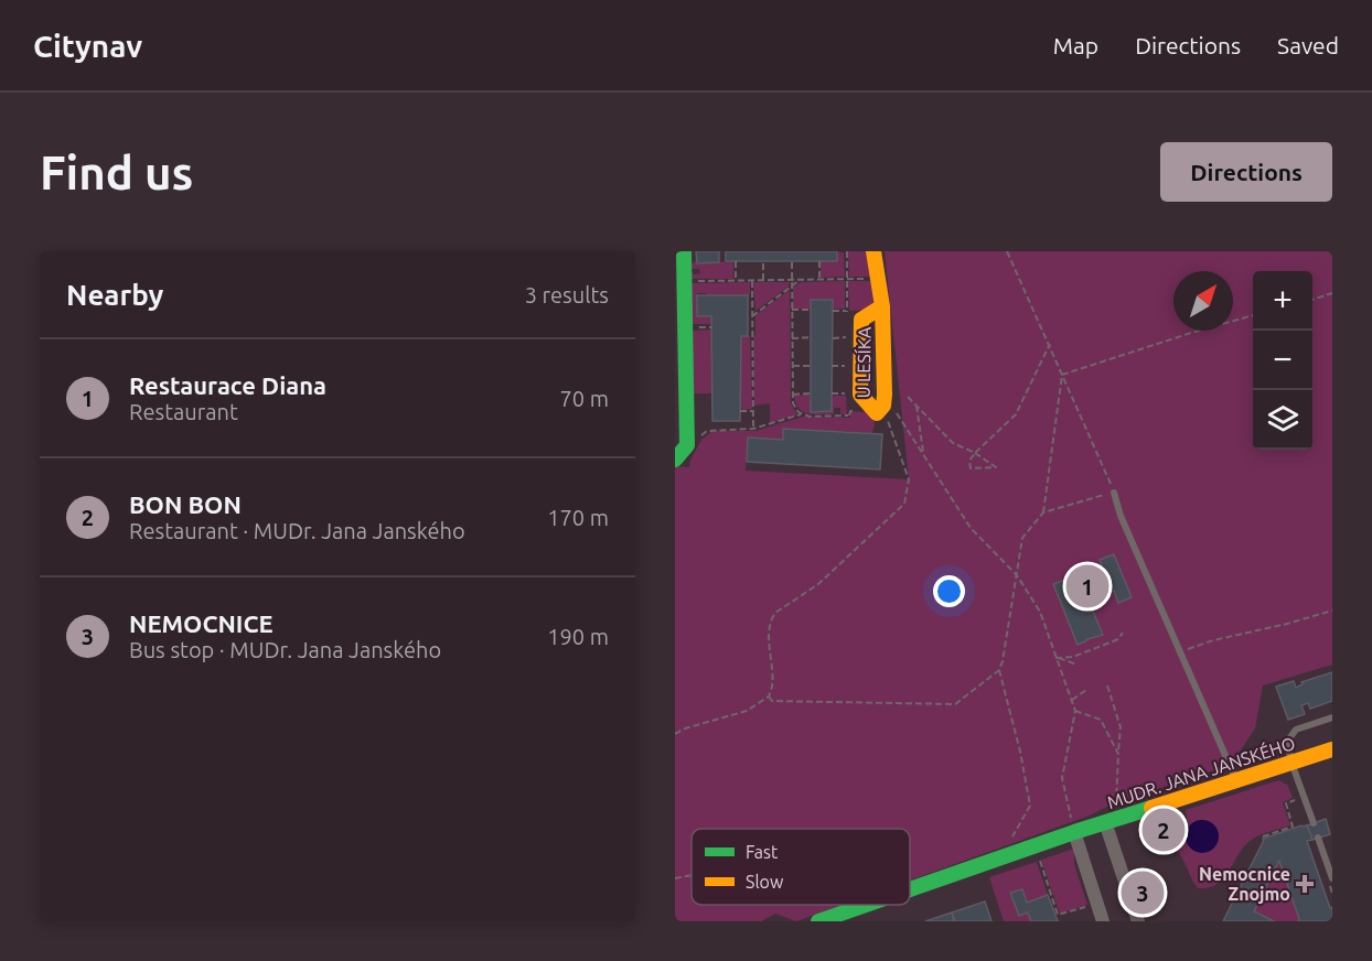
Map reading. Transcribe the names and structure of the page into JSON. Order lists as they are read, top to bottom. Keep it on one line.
{"streets":{"street":["U LESÍKA","MUDR. JANA JANSKÉHO"]},"places":{"health":["Nemocnice Znojmo"]},"legend":["Fast","Slow"],"north":"top right","page":{"header":"Citynav","nav":["Map","Directions","Saved"],"buttons":"Directions","title":"Find us","heading":["Nearby","3 results"],"map_buttons":["+","−"],"list":[{"mark":"1","name":"Restaurace Diana","note":"Restaurant","value":"70 m"},{"mark":"2","name":"BON BON","note":"Restaurant · MUDr. Jana Janského","value":"170 m"},{"mark":"3","name":"NEMOCNICE","note":"Bus stop · MUDr. Jana Janského","value":"190 m"}],"pins":["1","2","3"]}}
